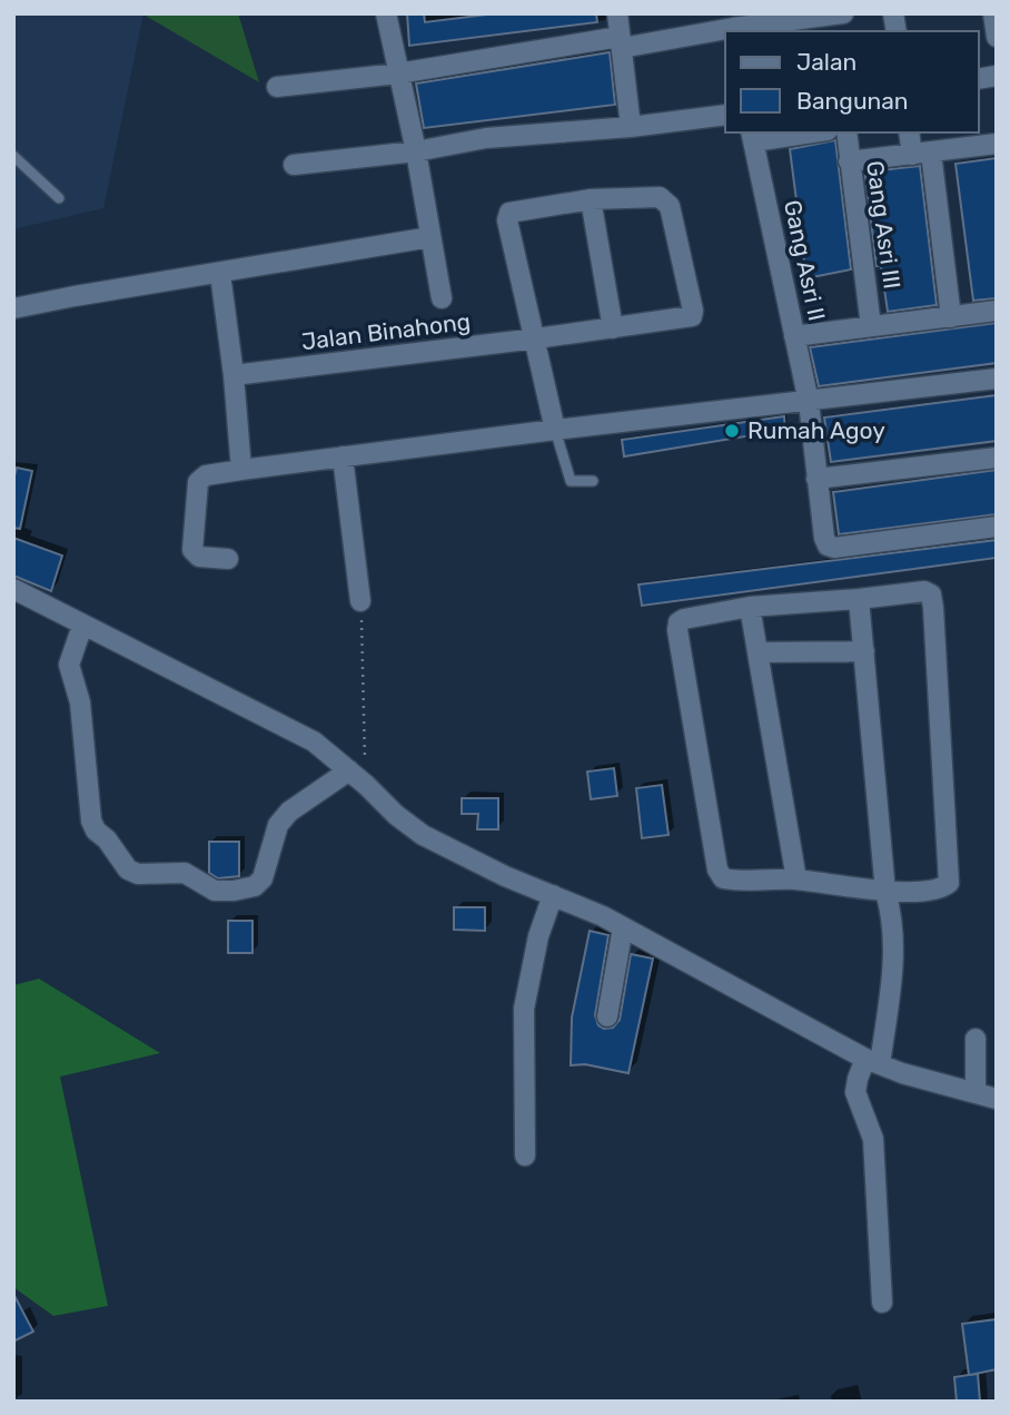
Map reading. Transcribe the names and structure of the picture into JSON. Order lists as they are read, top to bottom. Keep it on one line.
{"streets":{"street":["Gang Asri III","Gang Asri II","Jalan Binahong"]},"places":["Rumah Agoy"],"legend":["Jalan","Bangunan"]}
